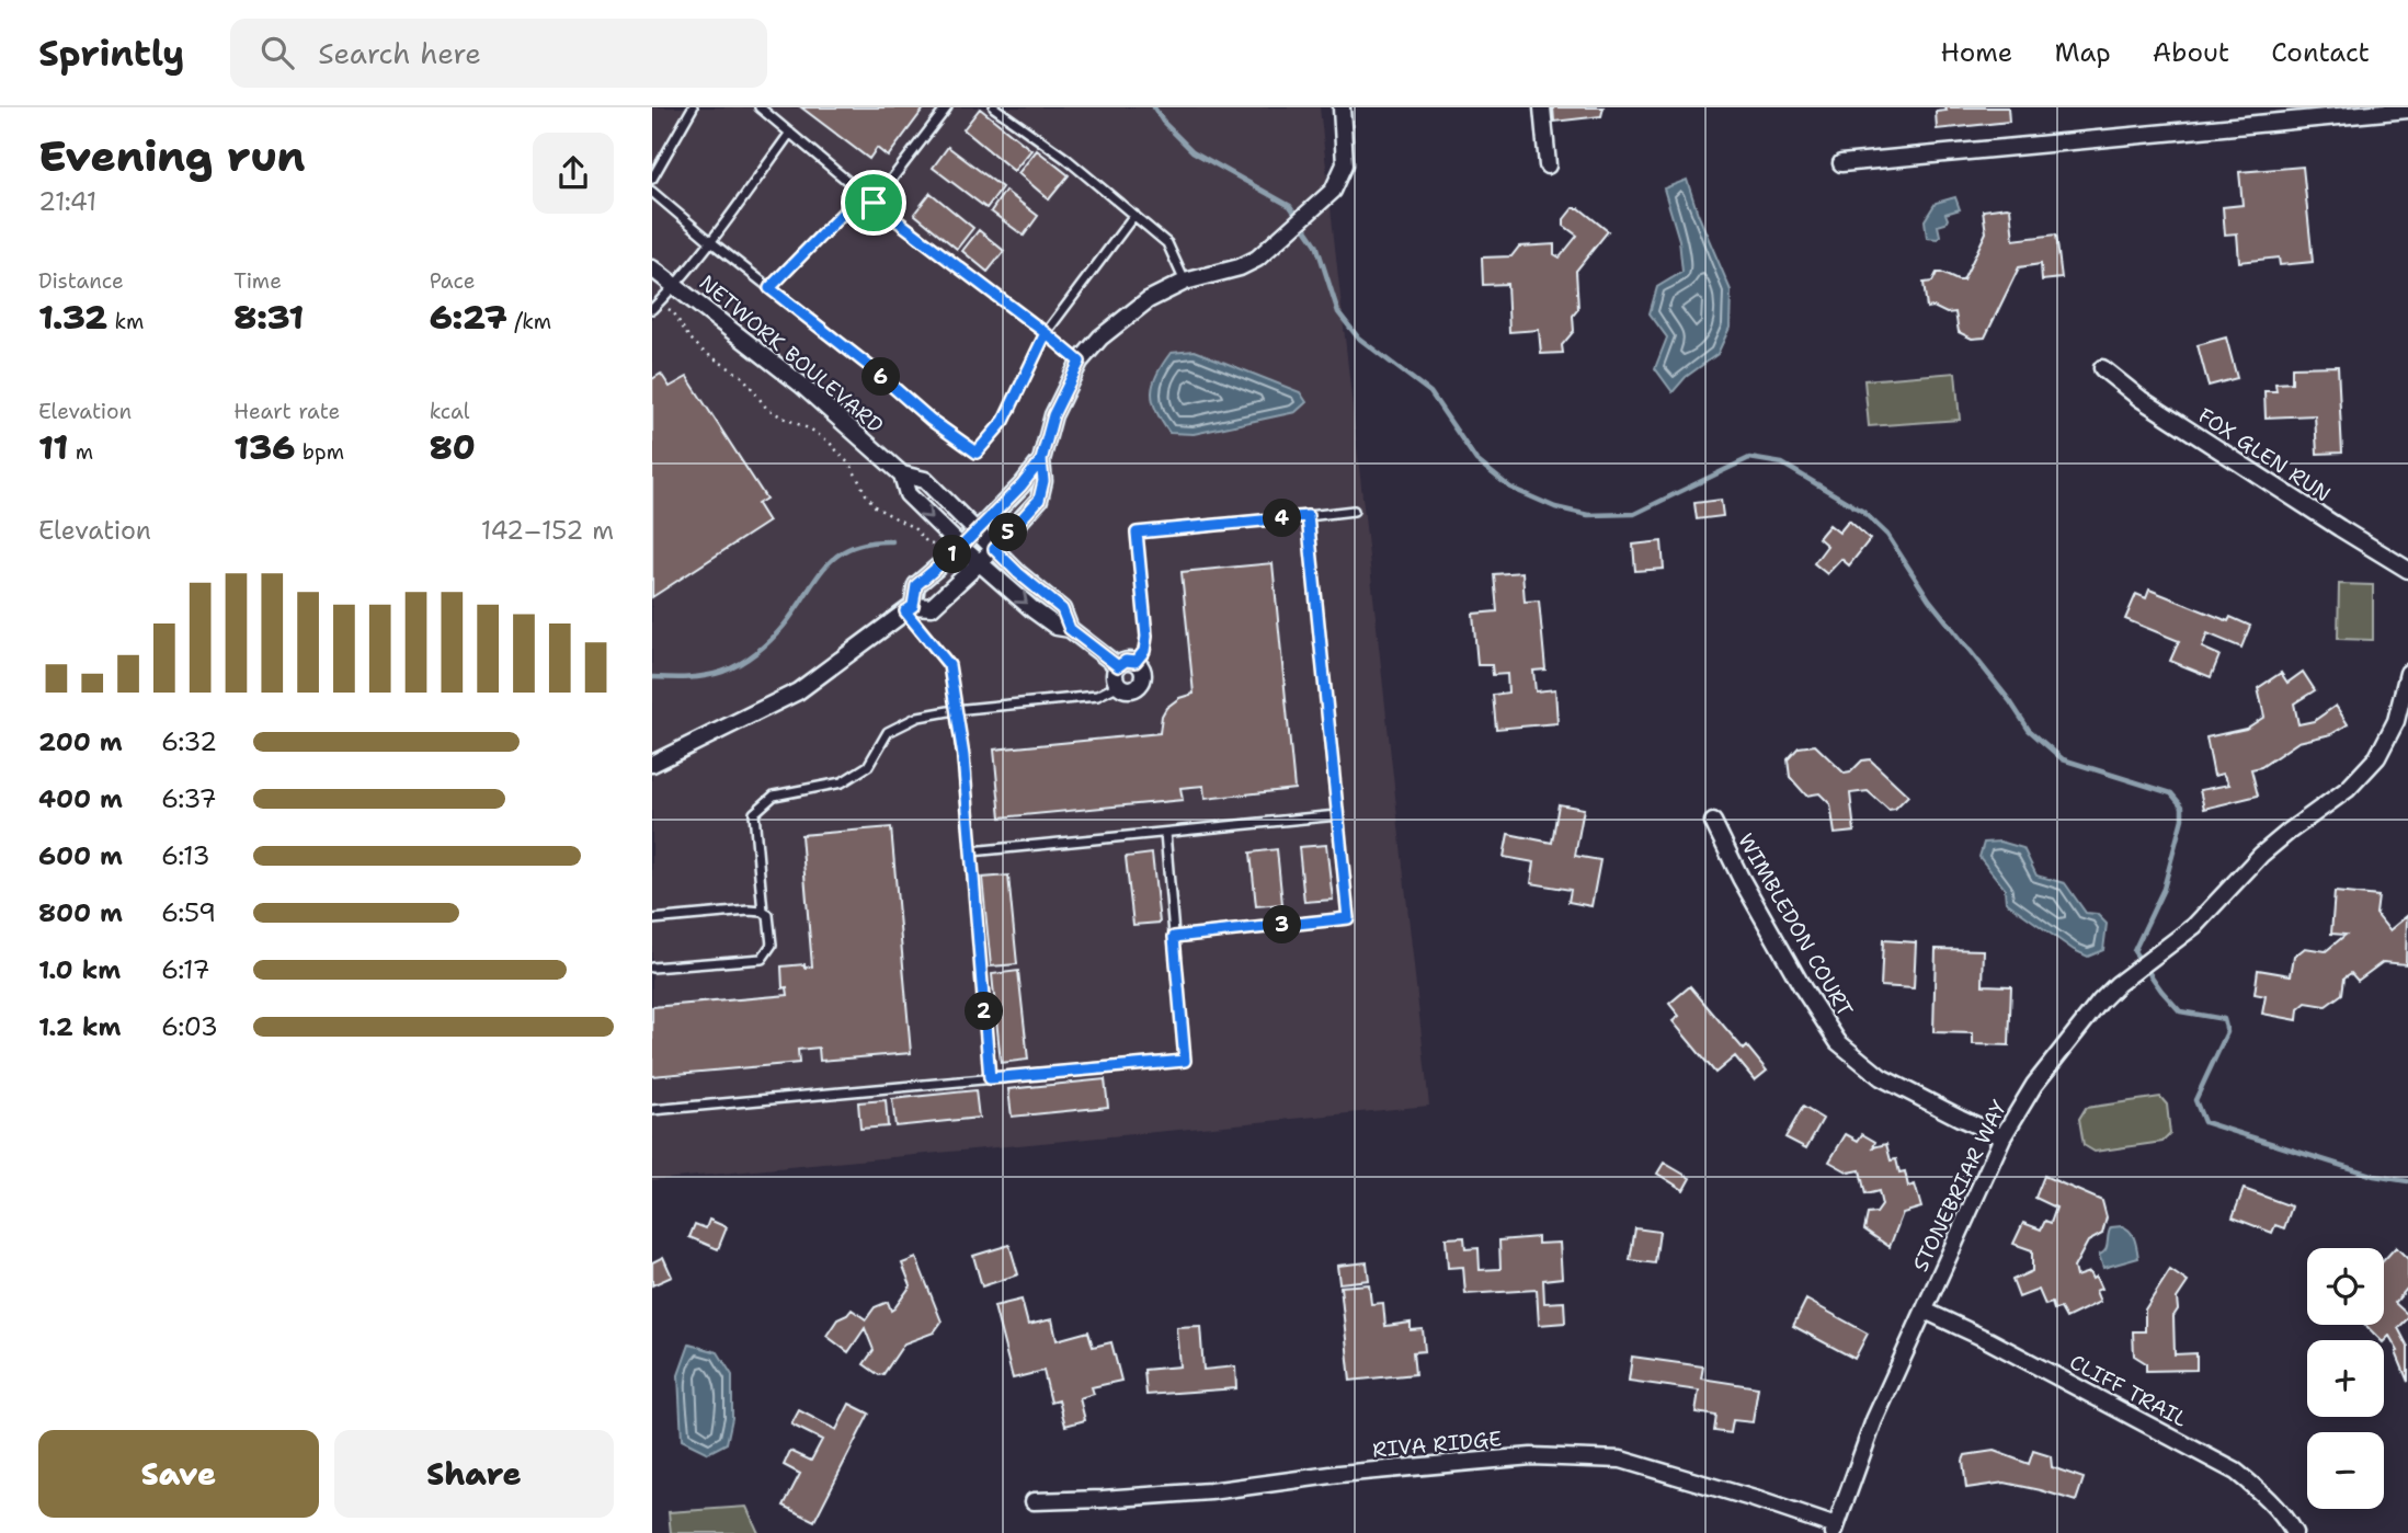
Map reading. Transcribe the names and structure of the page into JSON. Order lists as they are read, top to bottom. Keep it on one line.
{"streets":{"street":["NETWORK BOULEVARD","FOX GLEN RUN","WIMBLEDON COURT","STONEBRIAR WAY","CLIFF TRAIL","RIVA RIDGE"]},"crossings":[["WIMBLEDON COURT","STONEBRIAR WAY"],["STONEBRIAR WAY","CLIFF TRAIL"],["STONEBRIAR WAY","RIVA RIDGE"]],"page":{"header":"Sprintly","search":"Search here","nav":["Home","Map","About","Contact"],"heading":["Evening run","21:41"],"stats":[["Distance","1.32 km"],["Time","8:31"],["Pace","6:27 /km"],["Elevation","11 m"],["Heart rate","136 bpm"],["kcal","80"]],"pins":["6","4","5","1","3","2"],"chart":["Elevation","142–152 m"],"list":[{"name":"200 m","note":"6:32"},{"name":"400 m","note":"6:37"},{"name":"600 m","note":"6:13"},{"name":"800 m","note":"6:59"},{"name":"1.0 km","note":"6:17"},{"name":"1.2 km","note":"6:03"}],"map_buttons":["+","−"],"buttons":["Save","Share"]}}
